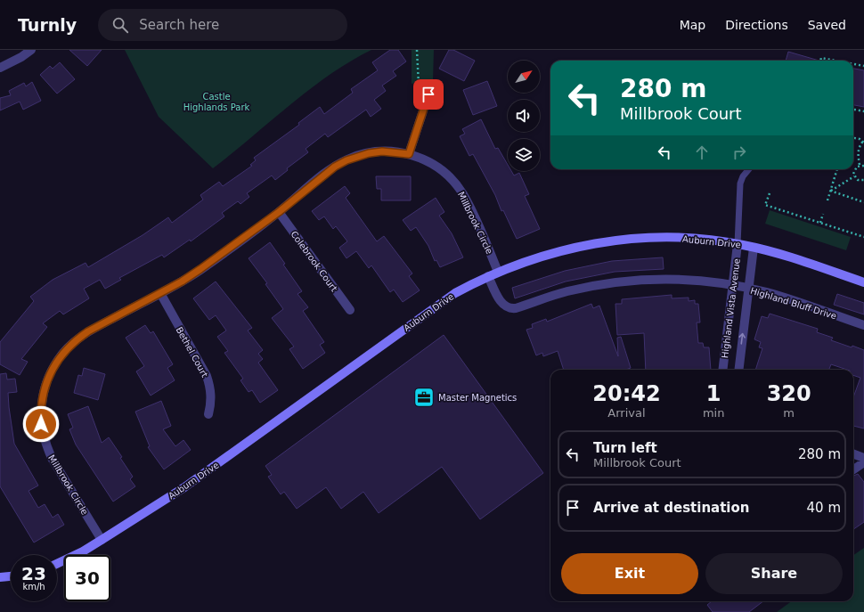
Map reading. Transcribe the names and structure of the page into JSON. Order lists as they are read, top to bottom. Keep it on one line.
{"streets":{"street":["Millbrook Circle","Auburn Drive","Colebrook Court","Highland Bluff Drive","Highland Vista Avenue","Bethel Court"]},"crossings":[["Millbrook Circle","Auburn Drive"],["Millbrook Circle","Colebrook Court"],["Millbrook Circle","Bethel Court"],["Auburn Drive","Highland Bluff Drive"],["Auburn Drive","Highland Vista Avenue"],["Highland Bluff Drive","Highland Vista Avenue"]],"parks":["Castle Highlands Park"],"places":{"office":["Master Magnetics"]},"north":"top right","page":{"header":"Turnly","search":"Search here","nav":["Map","Directions","Saved"],"turn":["280 m","Millbrook Court"],"eta":["20:42","Arrival","1","min","320","m"],"list":[{"name":"Turn left","note":"Millbrook Court","value":"280 m"},{"name":"Arrive at destination","value":"40 m"}],"buttons":["Exit","Share"],"speed":"23 km/h","limit":"30"}}
